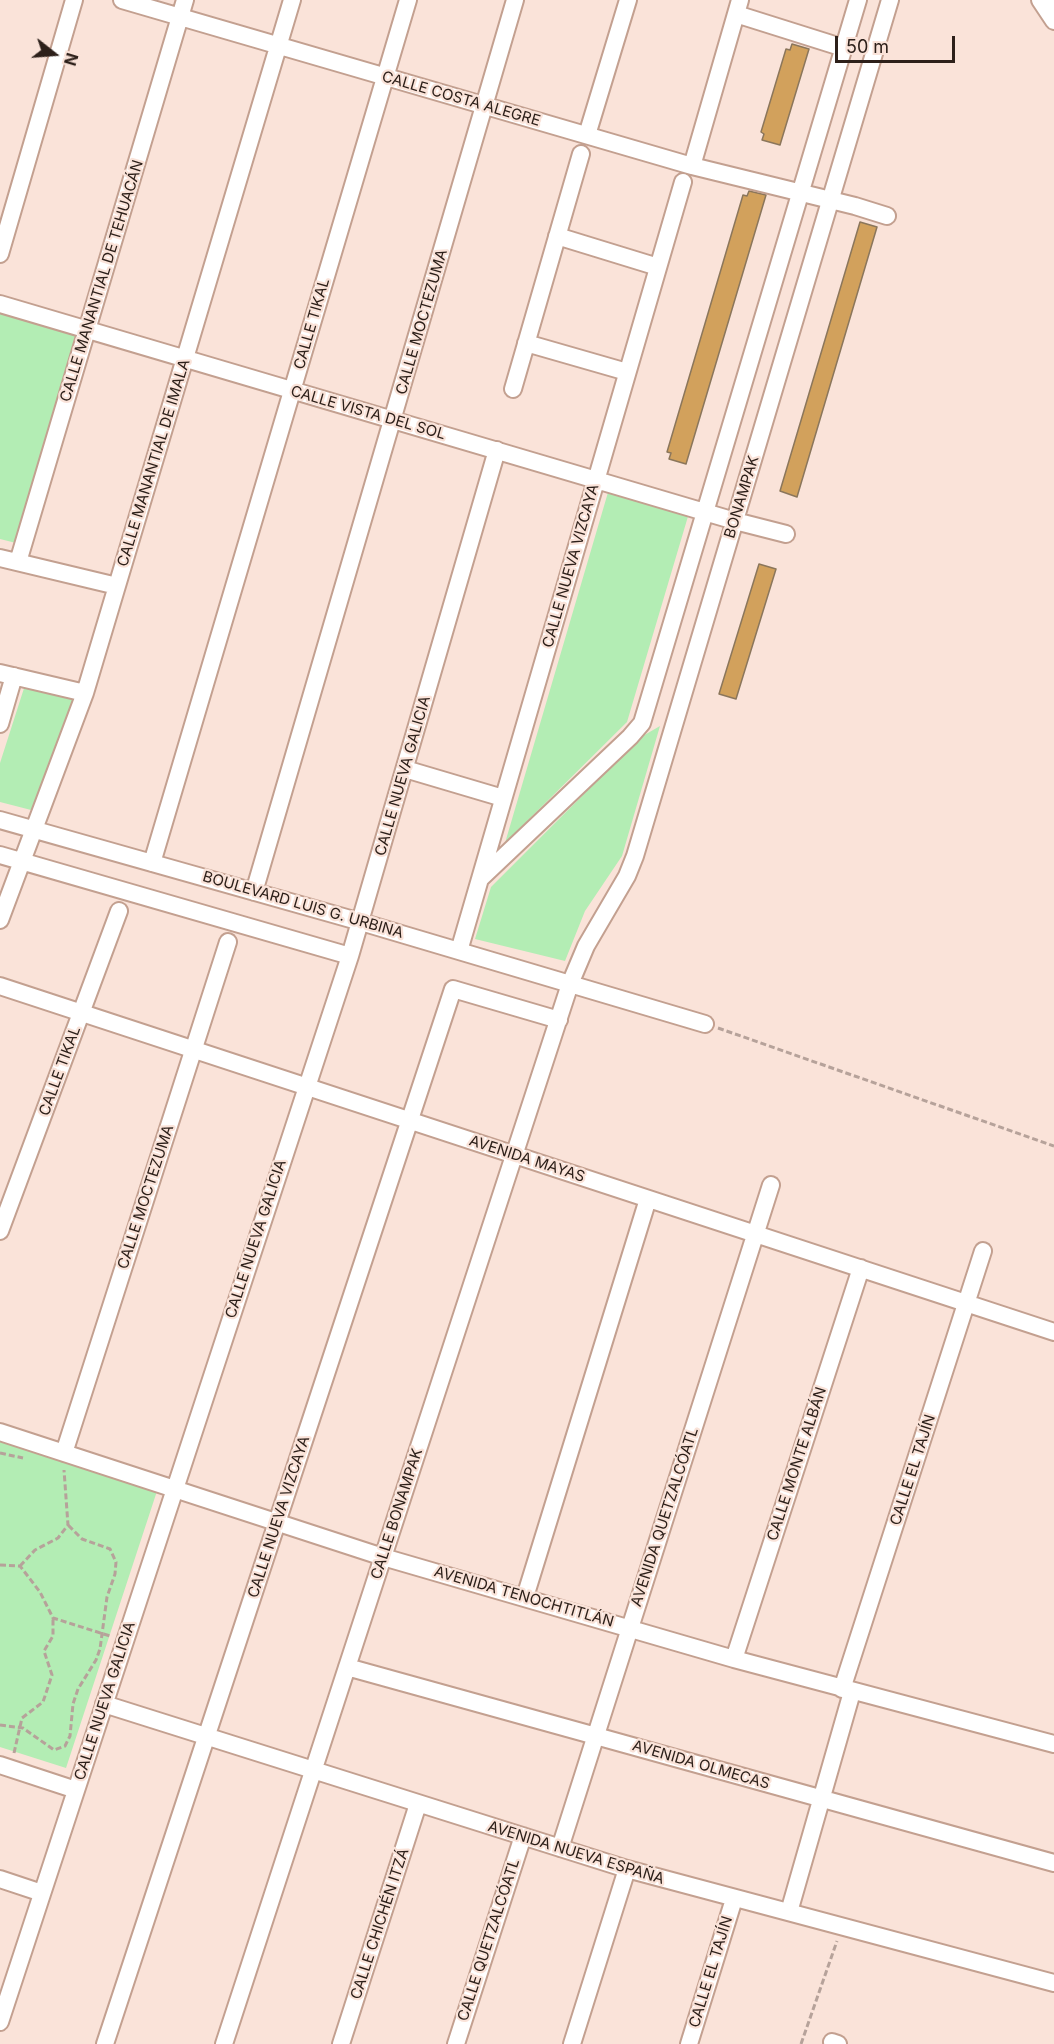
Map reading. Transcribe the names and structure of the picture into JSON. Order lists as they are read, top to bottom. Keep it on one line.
{"streets":{"street":["CALLE COSTA ALEGRE","CALLE MANANTIAL DE TEHUACÁN","CALLE MOCTEZUMA","CALLE TIKAL","CALLE VISTA DEL SOL","CALLE MANANTIAL DE IMALA","BONAMPAK","CALLE NUEVA VIZCAYA","CALLE NUEVA GALICIA","BOULEVARD LUIS G. URBINA","AVENIDA MAYAS","CALLE MONTE ALBÁN","CALLE EL TAJÍN","CALLE BONAMPAK","AVENIDA QUETZALCÓATL","AVENIDA TENOCHTITLÁN","AVENIDA OLMECAS","AVENIDA NUEVA ESPAÑA","CALLE CHICHÉN ITZÁ","CALLE QUETZALCÓATL"]},"crossings":[["CALLE COSTA ALEGRE","CALLE MANANTIAL DE TEHUACÁN"],["CALLE COSTA ALEGRE","CALLE MOCTEZUMA"],["CALLE COSTA ALEGRE","CALLE TIKAL"],["CALLE COSTA ALEGRE","CALLE MANANTIAL DE IMALA"],["CALLE COSTA ALEGRE","BONAMPAK"],["CALLE MANANTIAL DE TEHUACÁN","CALLE VISTA DEL SOL"],["CALLE MOCTEZUMA","CALLE VISTA DEL SOL"],["CALLE MOCTEZUMA","BOULEVARD LUIS G. URBINA"],["CALLE MOCTEZUMA","AVENIDA MAYAS"],["CALLE MOCTEZUMA","AVENIDA TENOCHTITLÁN"],["CALLE TIKAL","CALLE VISTA DEL SOL"],["CALLE TIKAL","BOULEVARD LUIS G. URBINA"],["CALLE TIKAL","AVENIDA MAYAS"],["CALLE VISTA DEL SOL","CALLE MANANTIAL DE IMALA"],["CALLE VISTA DEL SOL","BONAMPAK"],["CALLE VISTA DEL SOL","CALLE NUEVA VIZCAYA"],["CALLE VISTA DEL SOL","CALLE NUEVA GALICIA"],["CALLE MANANTIAL DE IMALA","BOULEVARD LUIS G. URBINA"],["BONAMPAK","CALLE NUEVA VIZCAYA"],["BONAMPAK","BOULEVARD LUIS G. URBINA"],["BONAMPAK","CALLE BONAMPAK"],["CALLE NUEVA VIZCAYA","BOULEVARD LUIS G. URBINA"],["CALLE NUEVA VIZCAYA","AVENIDA MAYAS"],["CALLE NUEVA VIZCAYA","CALLE BONAMPAK"],["CALLE NUEVA VIZCAYA","AVENIDA TENOCHTITLÁN"],["CALLE NUEVA VIZCAYA","AVENIDA NUEVA ESPAÑA"],["CALLE NUEVA GALICIA","BOULEVARD LUIS G. URBINA"],["CALLE NUEVA GALICIA","AVENIDA MAYAS"],["CALLE NUEVA GALICIA","AVENIDA TENOCHTITLÁN"],["CALLE NUEVA GALICIA","AVENIDA NUEVA ESPAÑA"],["BOULEVARD LUIS G. URBINA","CALLE BONAMPAK"],["AVENIDA MAYAS","CALLE MONTE ALBÁN"],["AVENIDA MAYAS","CALLE EL TAJÍN"],["AVENIDA MAYAS","CALLE BONAMPAK"],["AVENIDA MAYAS","AVENIDA QUETZALCÓATL"],["CALLE MONTE ALBÁN","AVENIDA TENOCHTITLÁN"],["CALLE EL TAJÍN","AVENIDA TENOCHTITLÁN"],["CALLE EL TAJÍN","AVENIDA OLMECAS"],["CALLE EL TAJÍN","AVENIDA NUEVA ESPAÑA"],["CALLE BONAMPAK","AVENIDA TENOCHTITLÁN"],["CALLE BONAMPAK","AVENIDA OLMECAS"],["CALLE BONAMPAK","AVENIDA NUEVA ESPAÑA"],["AVENIDA QUETZALCÓATL","AVENIDA TENOCHTITLÁN"],["AVENIDA QUETZALCÓATL","AVENIDA OLMECAS"],["AVENIDA QUETZALCÓATL","AVENIDA NUEVA ESPAÑA"],["AVENIDA NUEVA ESPAÑA","CALLE CHICHÉN ITZÁ"],["AVENIDA NUEVA ESPAÑA","CALLE QUETZALCÓATL"]],"scale_bar":"50 m","north":"right"}
